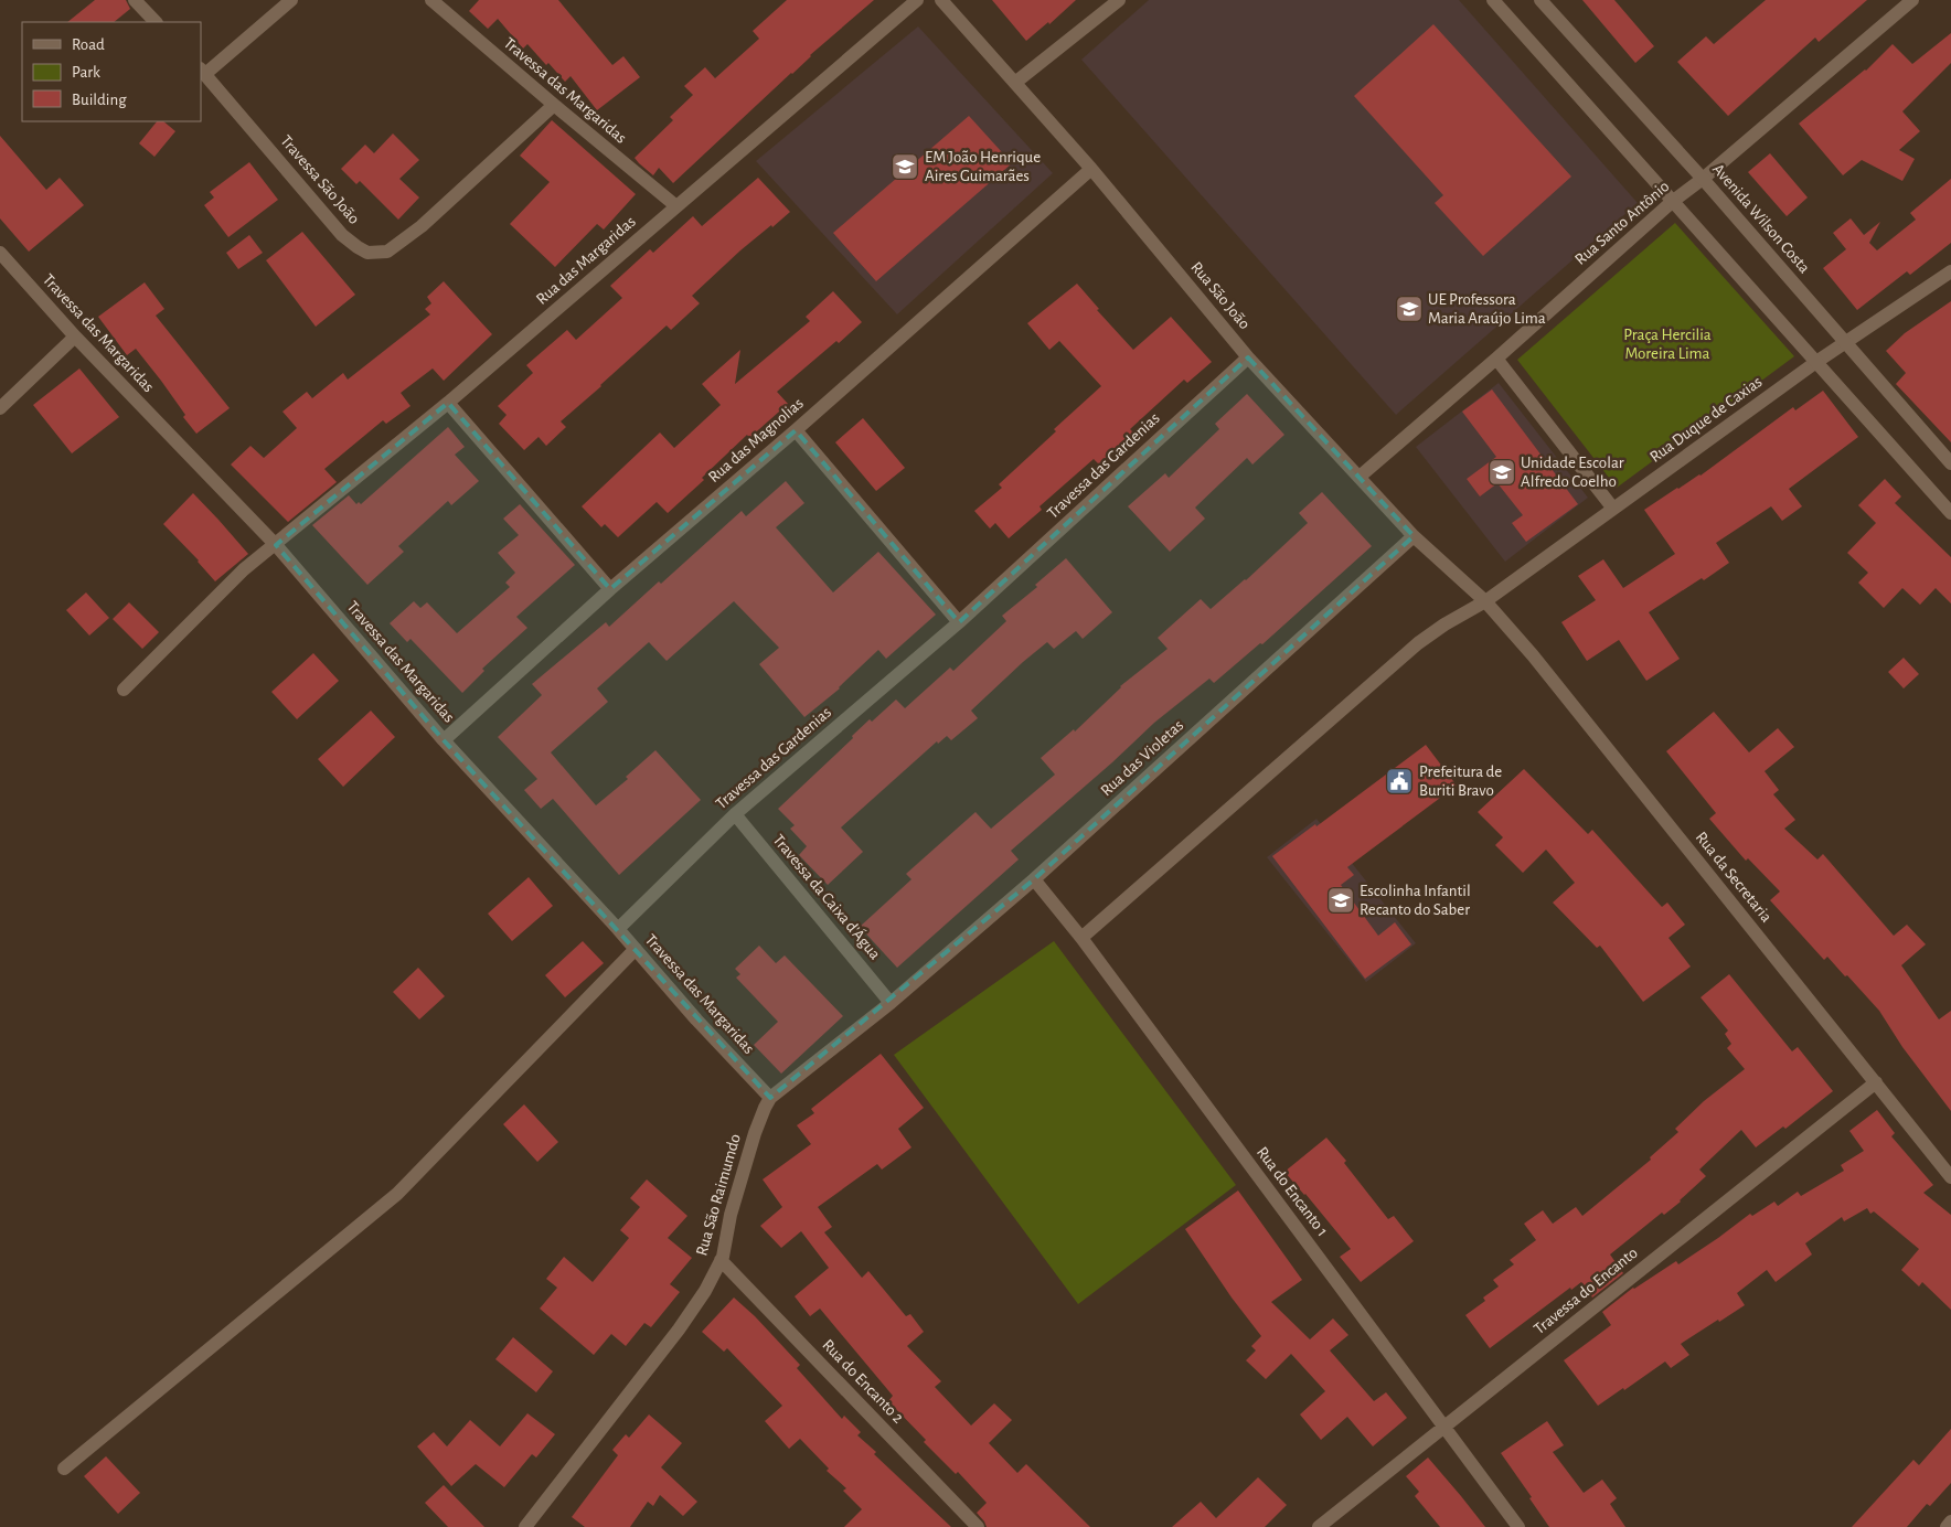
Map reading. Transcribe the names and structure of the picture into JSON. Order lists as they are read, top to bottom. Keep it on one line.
{"streets":{"street":["Travessa das Margaridas","Travessa São João","Avenida Wilson Costa","Rua Santo Antônio","Rua das Margaridas","Rua São João","Rua Duque de Caxias","Rua das Magnolias","Travessa das Gardenias","Rua das Violetas","Rua da Secretaria","Travessa da Caixa d'Água","Rua do Encanto 1","Rua São Raimumdo","Travessa do Encanto","Rua do Encanto 2"]},"crossings":[["Travessa das Margaridas","Travessa São João"],["Travessa das Margaridas","Rua das Margaridas"],["Travessa das Margaridas","Rua das Magnolias"],["Travessa das Margaridas","Travessa das Gardenias"],["Travessa das Margaridas","Rua São Raimumdo"],["Avenida Wilson Costa","Rua Santo Antônio"],["Avenida Wilson Costa","Rua Duque de Caxias"],["Rua Santo Antônio","Rua São João"],["Rua São João","Rua Duque de Caxias"],["Rua São João","Rua das Magnolias"],["Rua São João","Travessa das Gardenias"],["Rua São João","Rua das Violetas"],["Rua São João","Rua da Secretaria"],["Rua Duque de Caxias","Rua da Secretaria"],["Travessa das Gardenias","Travessa da Caixa d'Água"],["Rua das Violetas","Travessa da Caixa d'Água"],["Rua das Violetas","Rua do Encanto 1"],["Rua das Violetas","Rua São Raimumdo"],["Rua da Secretaria","Travessa do Encanto"],["Travessa da Caixa d'Água","Rua São Raimumdo"],["Rua do Encanto 1","Travessa do Encanto"],["Rua São Raimumdo","Rua do Encanto 2"]],"parks":["Praça Hercilia Moreira Lima"],"places":{"school or university":["EM João Henrique Aires Guimarães","UE Professora Maria Araújo Lima","Unidade Escolar Alfredo Coelho","Escolinha Infantil Recanto do Saber"],"public building":["Prefeitura de Buriti Bravo"]},"legend":["Road","Park","Building"]}
